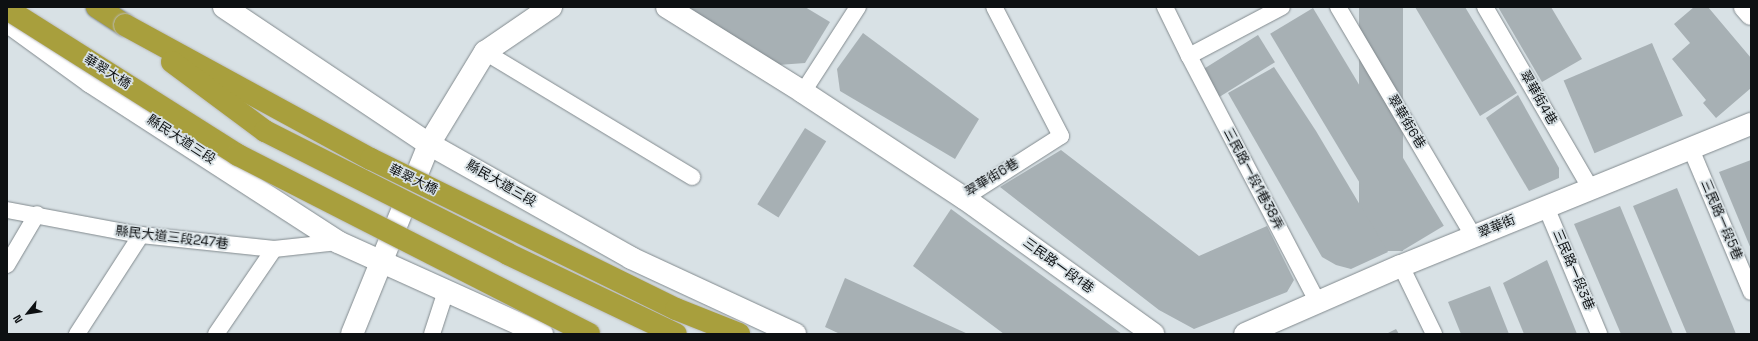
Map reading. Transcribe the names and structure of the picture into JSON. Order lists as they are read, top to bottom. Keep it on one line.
{"streets":{"highway":["華翠大橋"],"street":["翠華街6巷","縣民大道三段","翠華街","三民路一段1巷"],"lane":["翠華街4巷","三民路一段1巷38弄","三民路一段5巷","縣民大道三段247巷","三民路一段3巷"]},"crossings":[["翠華街4巷","翠華街"],["翠華街6巷","翠華街"],["翠華街6巷","三民路一段1巷"],["縣民大道三段","縣民大道三段247巷"],["三民路一段1巷38弄","翠華街"],["三民路一段5巷","翠華街"],["翠華街","三民路一段3巷"]],"north":"bottom left"}
